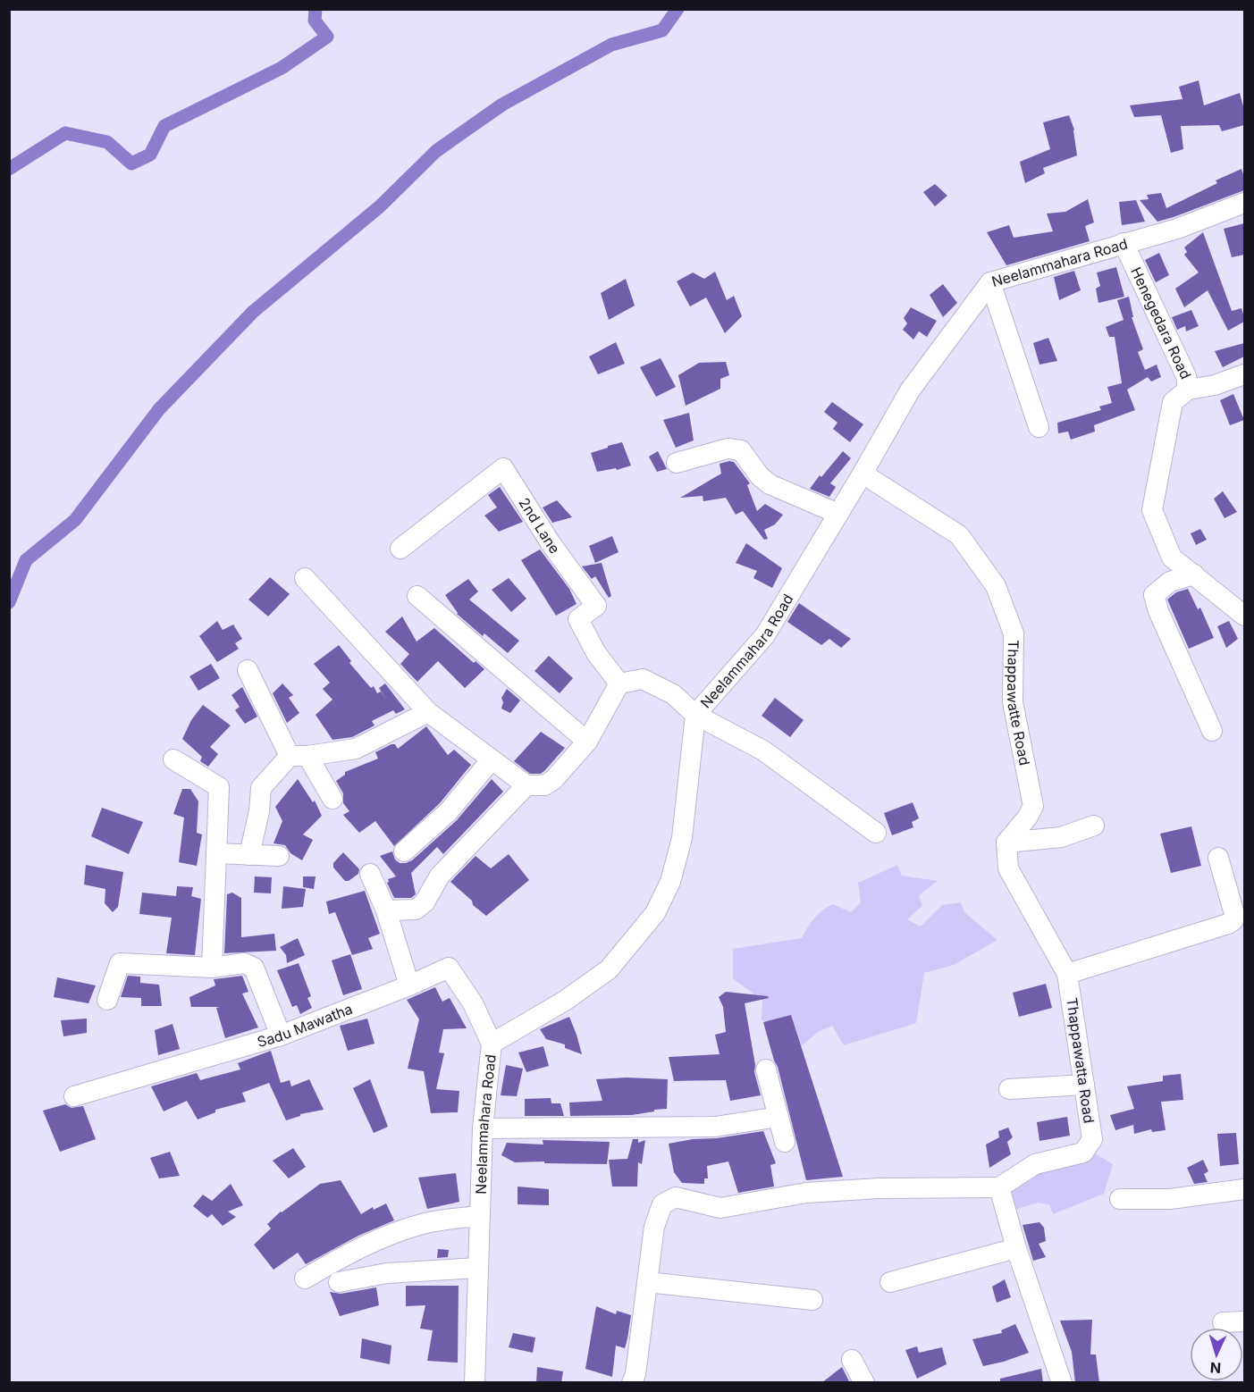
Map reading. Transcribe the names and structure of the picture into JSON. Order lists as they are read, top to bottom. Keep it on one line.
{"streets":{"street":["Neelammahara Road","Henegedara Road","2nd Lane","Thappawatte Road","Sadu Mawatha","Thappawatta Road"]},"crossings":[["Neelammahara Road","Henegedara Road"],["Neelammahara Road","Thappawatte Road"],["Neelammahara Road","Sadu Mawatha"]],"north":"bottom"}
